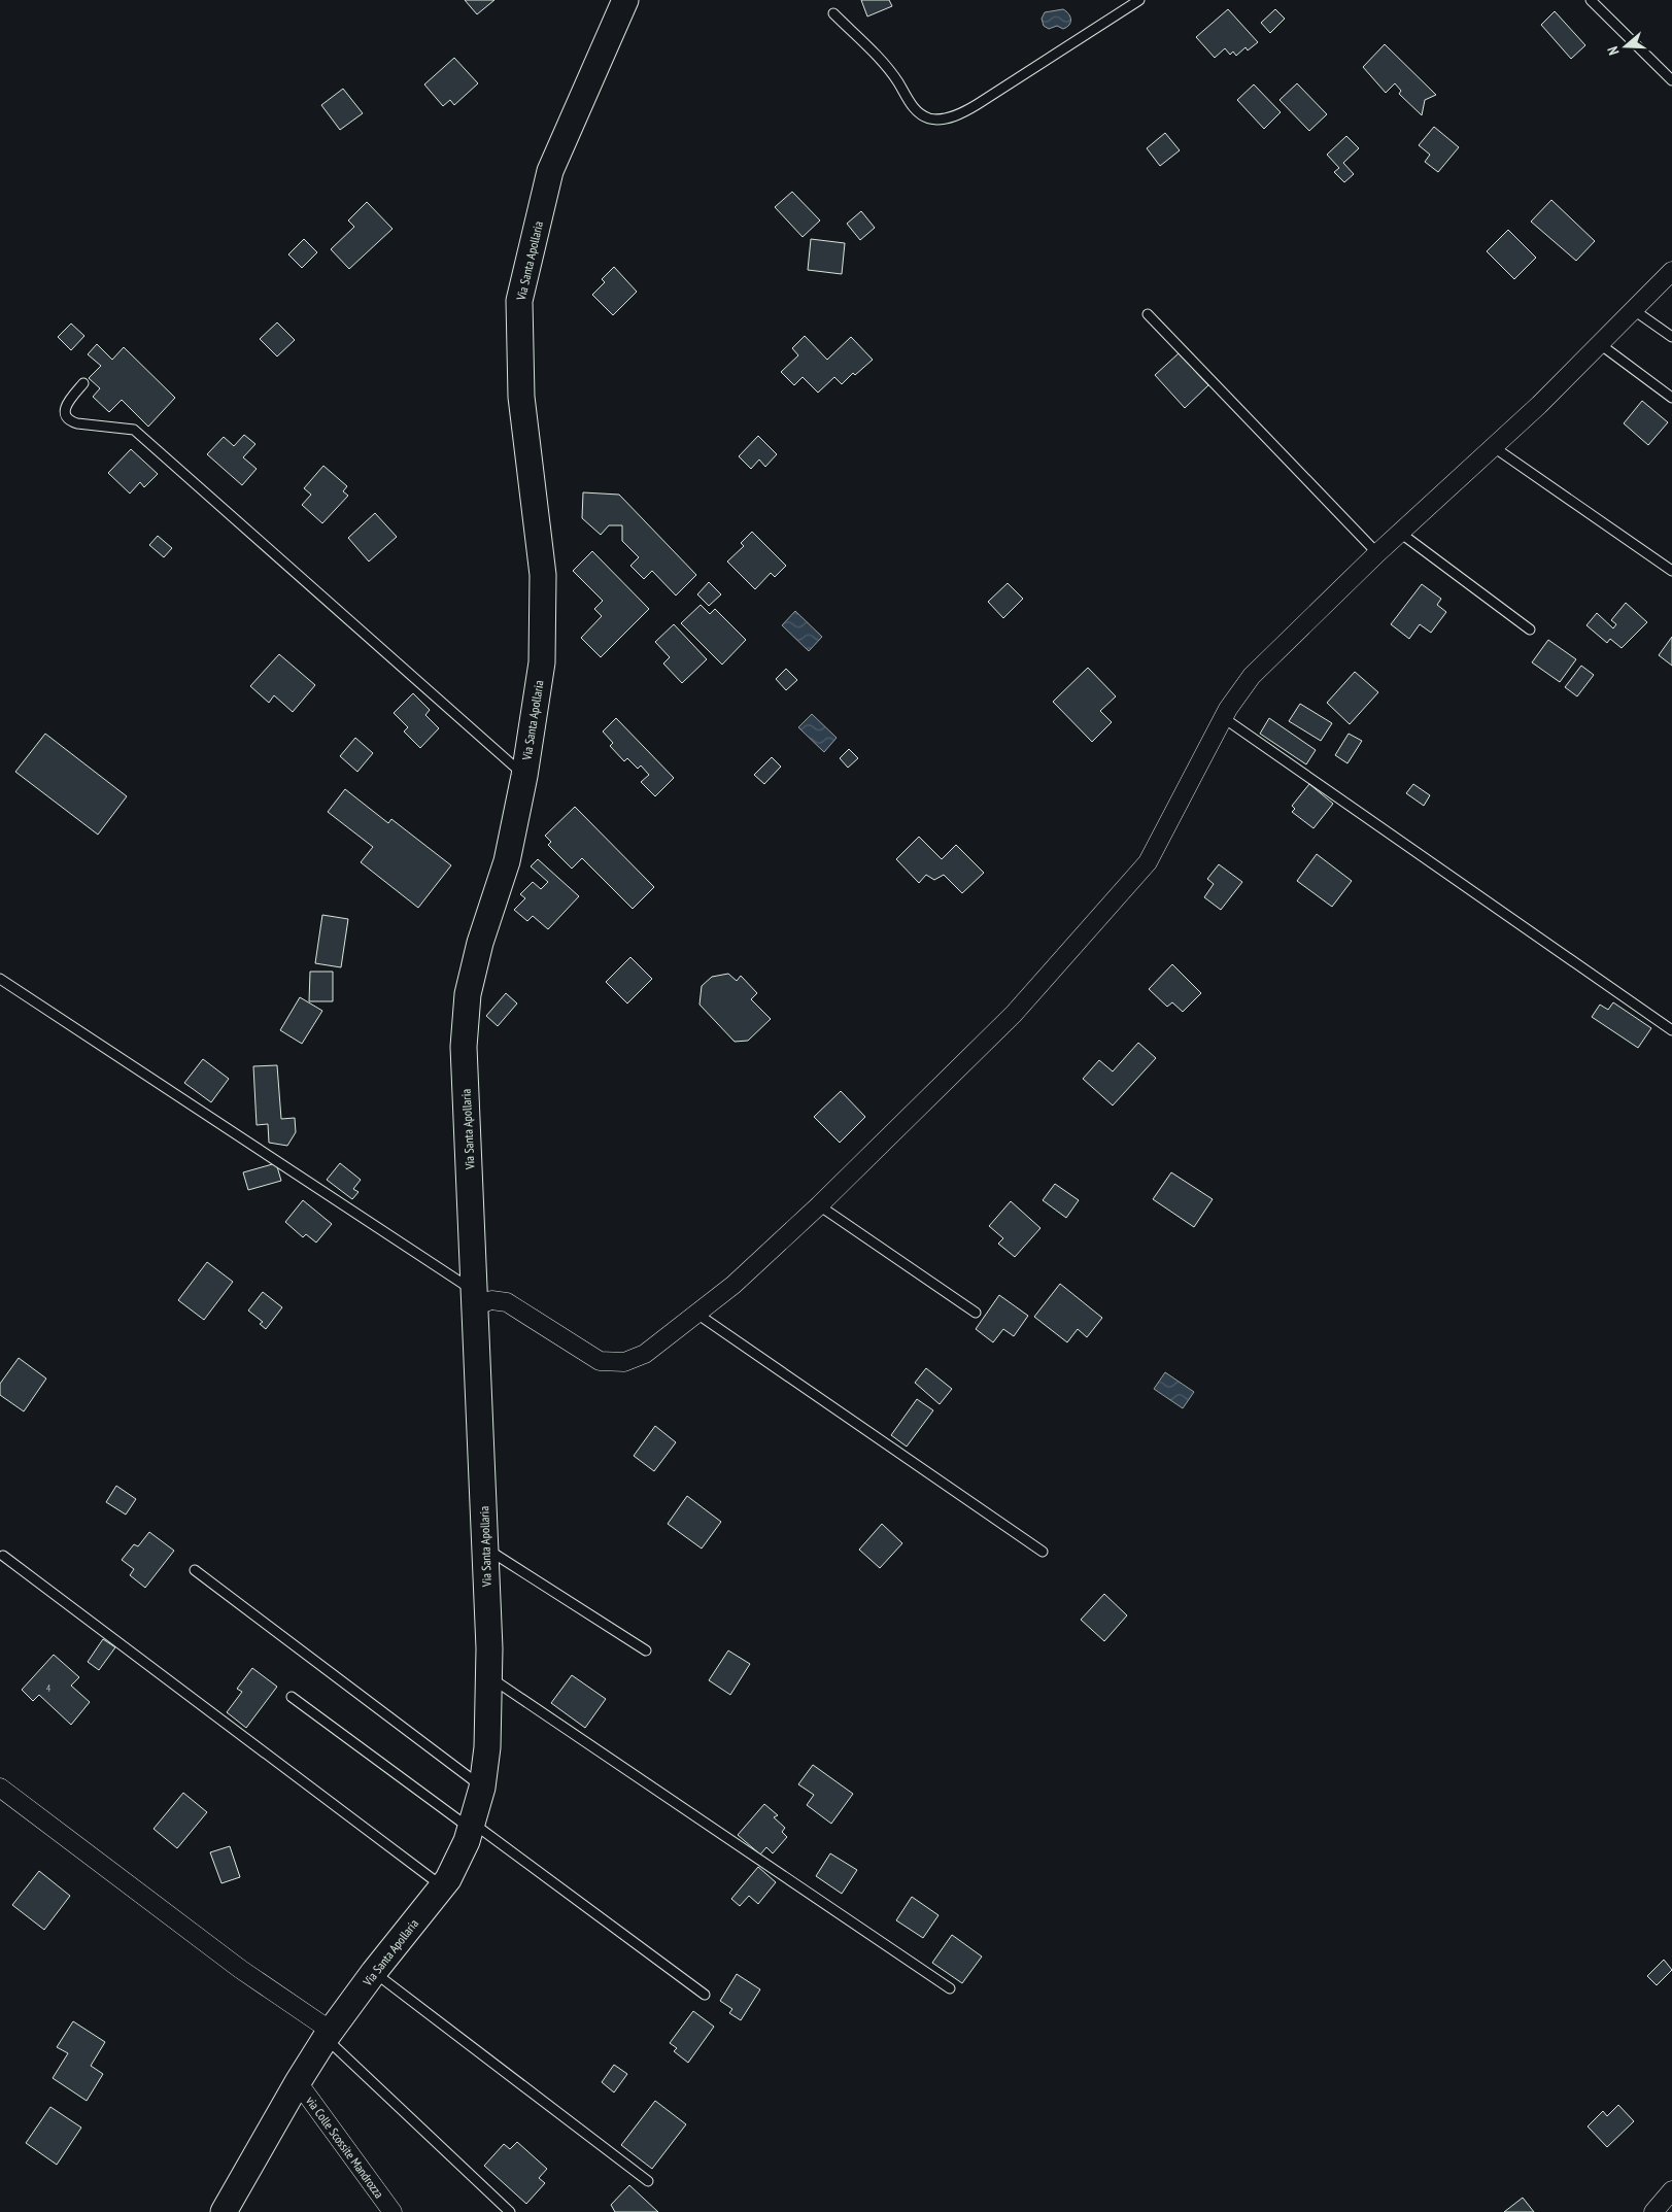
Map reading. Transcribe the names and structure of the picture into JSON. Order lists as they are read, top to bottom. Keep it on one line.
{"streets":{"street":["Via Santa Apollaria","via Colle Scossite Mandrozza"]},"crossings":[["Via Santa Apollaria","via Colle Scossite Mandrozza"]],"house_numbers":["4"],"north":"left"}
